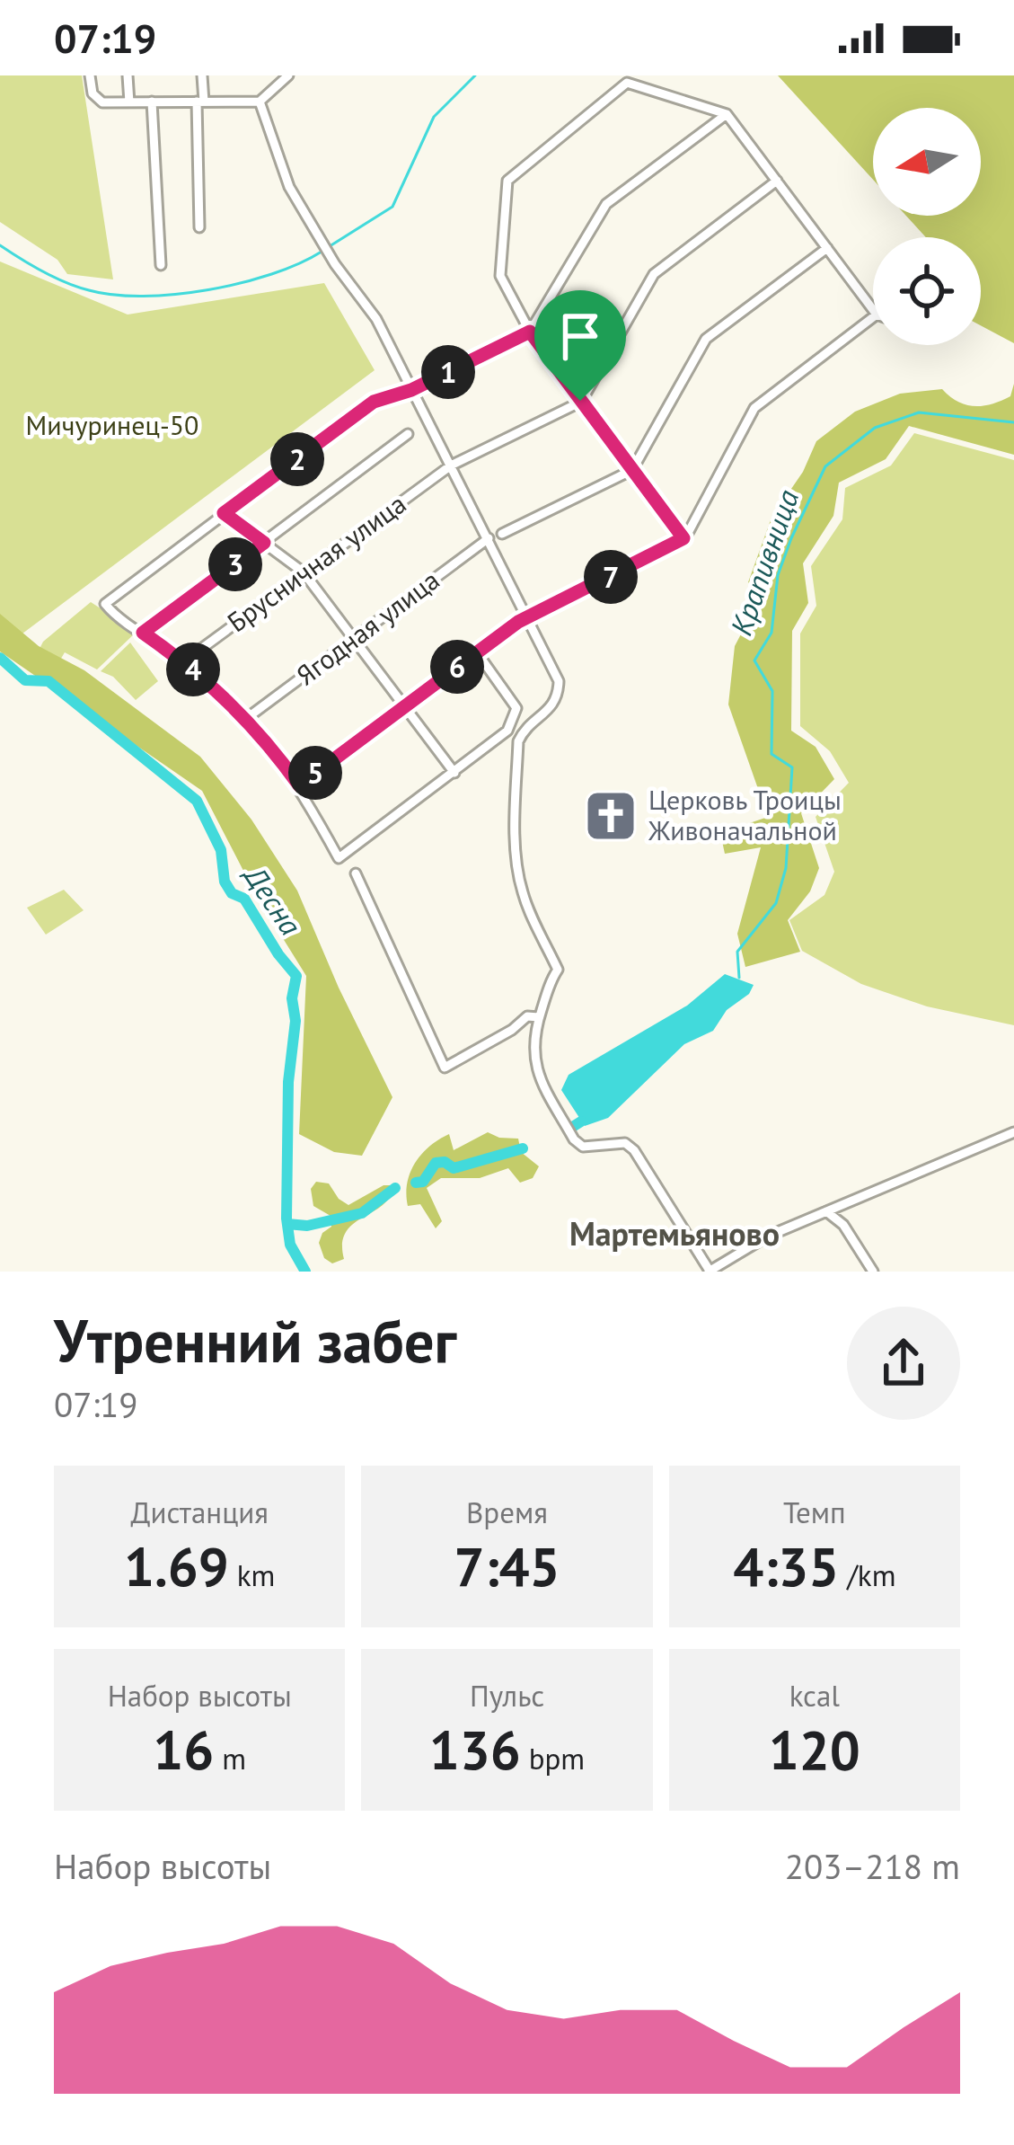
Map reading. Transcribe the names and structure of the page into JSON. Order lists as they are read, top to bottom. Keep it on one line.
{"streets":{"street":["Брусничная улица","Ягодная улица"]},"districts":["Мартемьяново"],"water":["Крапивница","Десна"],"parks":["Мичуринец-50"],"places":{"church":["Церковь Троицы Живоначальной"]},"north":"left","page":{"status":"07:19","pins":["1","2","3","7","6","4","5"],"heading":["Утренний забег","07:19"],"stats":[["Дистанция","1.69 km"],["Время","7:45"],["Темп","4:35 /km"],["Набор высоты","16 m"],["Пульс","136 bpm"],["kcal","120"]],"chart":["Набор высоты","203–218 m"]}}
